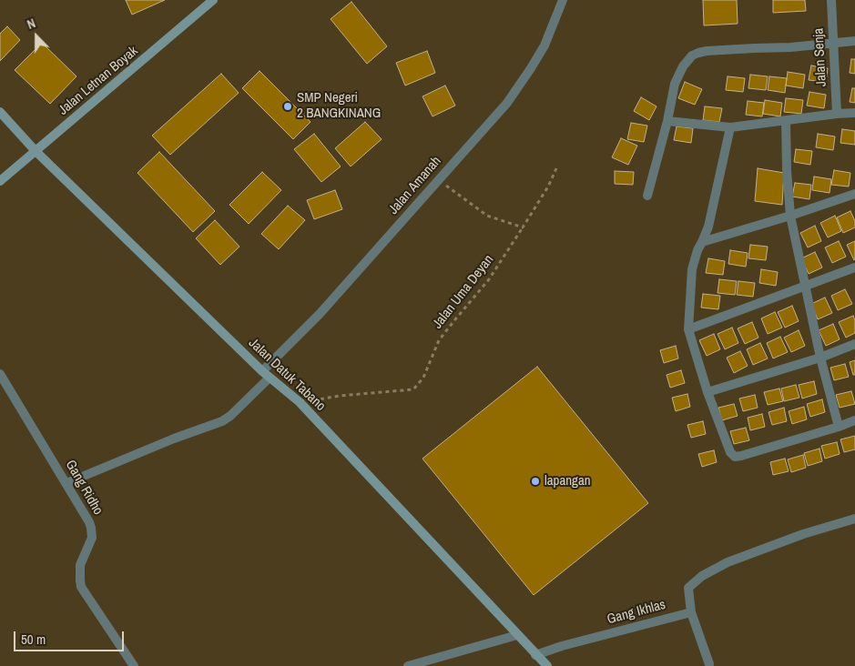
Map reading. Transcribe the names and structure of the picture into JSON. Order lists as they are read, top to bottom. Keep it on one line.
{"streets":{"street":["Jalan Senja","Jalan Letnan Boyak","Jalan Amanah","Jalan Datuk Tabano","Gang Ridho","Gang Ikhlas"],"path":["Jalan Uma Deyan"]},"crossings":[["Jalan Letnan Boyak","Jalan Datuk Tabano"],["Jalan Amanah","Jalan Datuk Tabano"],["Jalan Amanah","Gang Ridho"],["Jalan Uma Deyan","Jalan Datuk Tabano"],["Jalan Datuk Tabano","Gang Ikhlas"]],"places":["SMP Negeri 2 BANGKINANG","lapangan"],"scale_bar":"50 m","north":"top"}
